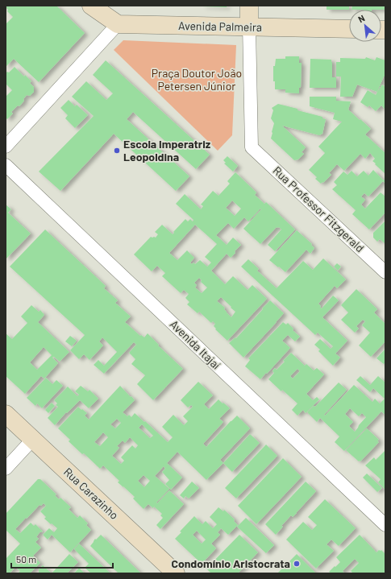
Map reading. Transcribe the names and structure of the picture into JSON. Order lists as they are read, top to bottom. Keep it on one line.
{"streets":{"street":["Avenida Palmeira","Rua Professor Fitzgerald","Avenida Itajaí","Rua Carazinho"]},"crossings":[["Avenida Palmeira","Rua Professor Fitzgerald"]],"parks":["Praça Doutor João Petersen Júnior"],"places":["Escola Imperatriz Leopoldina","Condomínio Aristocrata"],"scale_bar":"50 m","north":"top left"}
